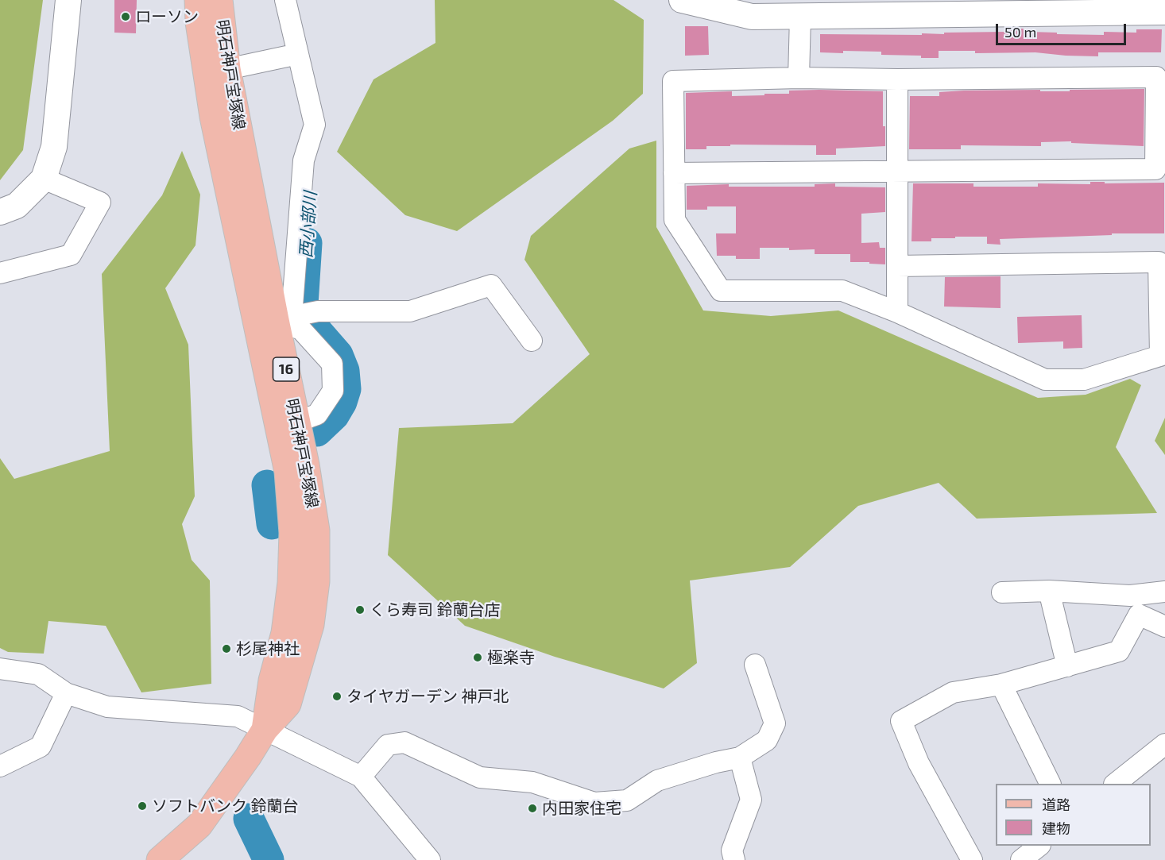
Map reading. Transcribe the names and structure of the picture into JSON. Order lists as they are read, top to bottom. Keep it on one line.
{"streets":{"main road":["明石神戸宝塚線","16"]},"water":["西小部川"],"places":["ローソン","くら寿司 鈴蘭台店","杉尾神社","極楽寺","タイヤガーデン 神戸北","ソフトバンク 鈴蘭台","内田家住宅"],"legend":["道路","建物"],"scale_bar":"50 m"}
